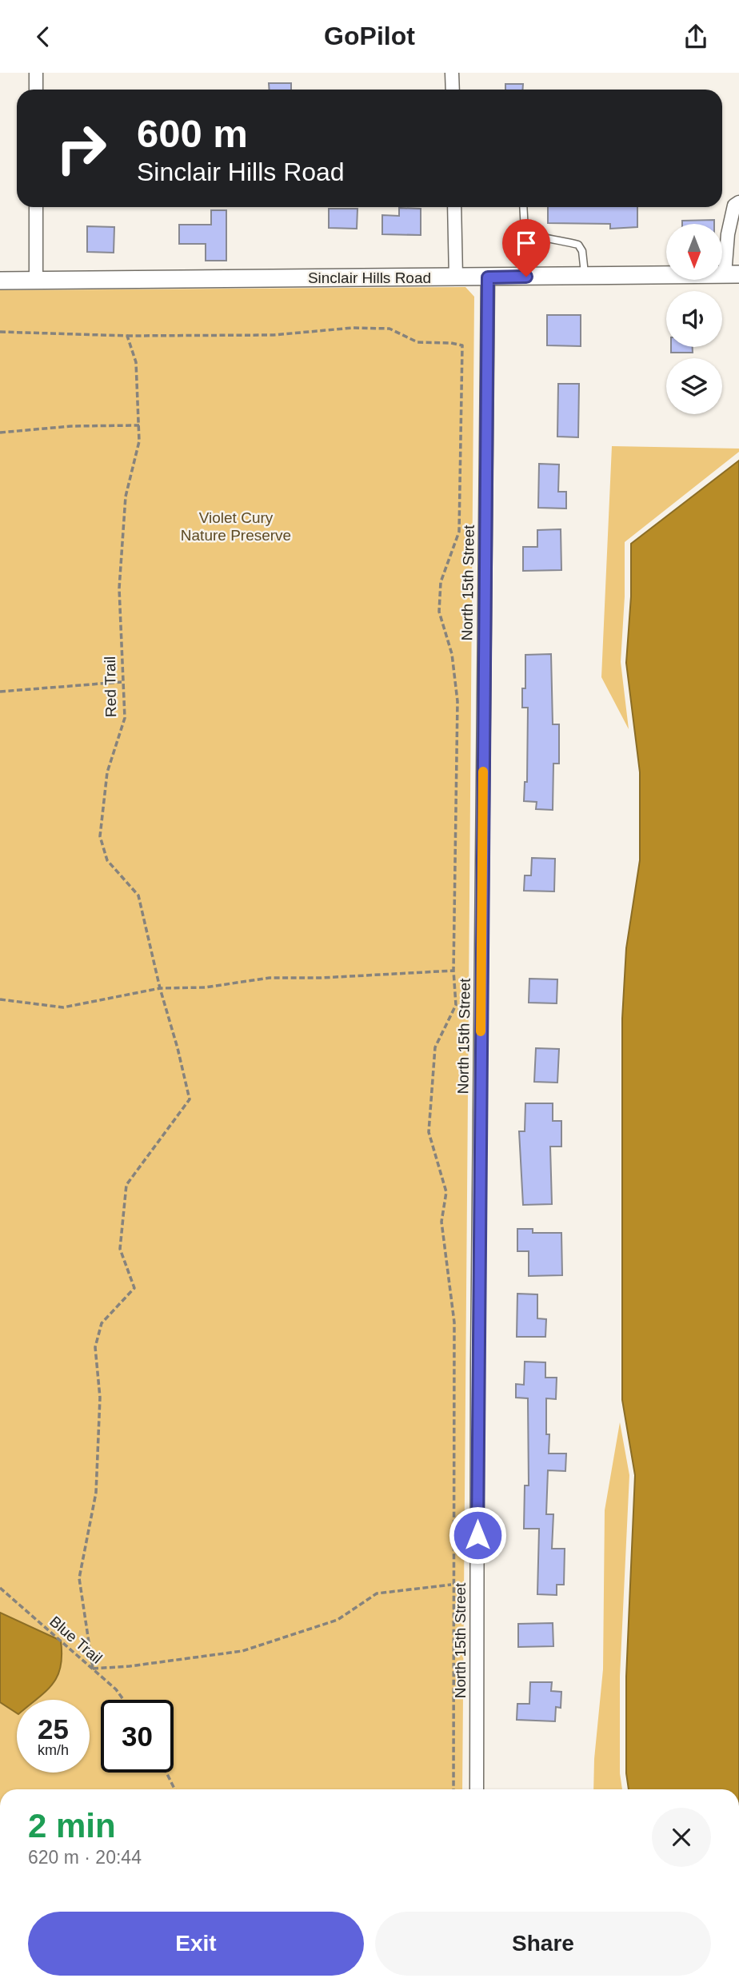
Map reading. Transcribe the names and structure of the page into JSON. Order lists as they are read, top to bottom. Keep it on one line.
{"streets":{"street":["Sinclair Hills Road","North 15th Street"],"path":["Red Trail","Blue Trail"]},"crossings":[["Sinclair Hills Road","North 15th Street"],["Red Trail","Blue Trail"]],"parks":["Violet Cury Nature Preserve"],"north":"bottom","page":{"header":"GoPilot","turn":["600 m","Sinclair Hills Road"],"speed":"25 km/h","limit":"30","heading":["2 min","620 m · 20:44"],"buttons":["Exit","Share"]}}
